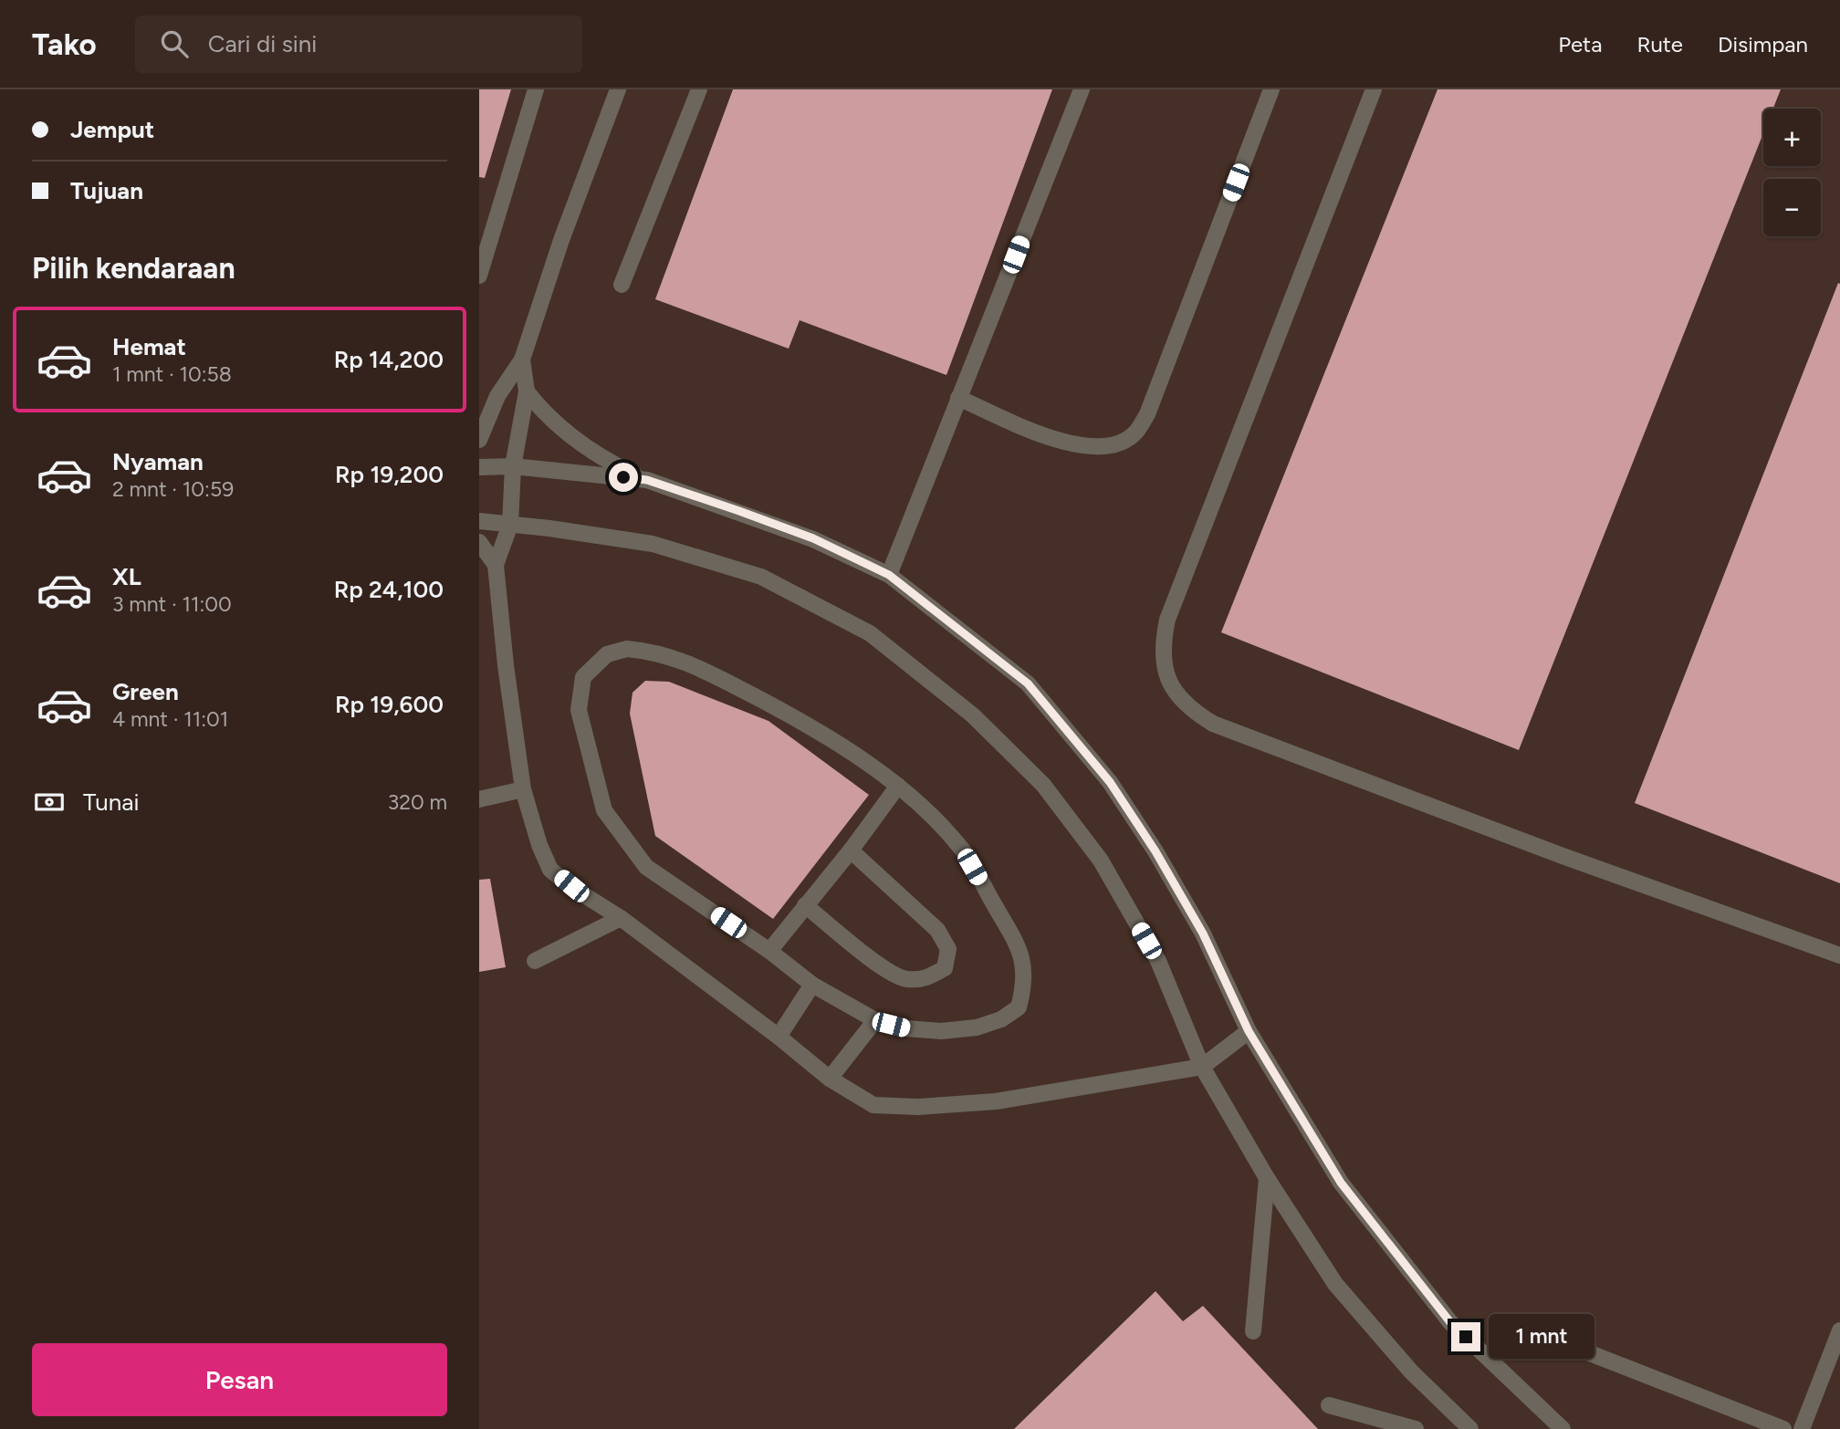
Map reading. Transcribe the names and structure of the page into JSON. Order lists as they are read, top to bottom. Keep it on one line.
{"page":{"header":"Tako","search":"Cari di sini","nav":["Peta","Rute","Disimpan"],"banner":["Jemput","Tujuan"],"map_buttons":["+","−"],"heading":"Pilih kendaraan","list":[{"name":"Hemat","note":"1 mnt · 10:58","value":"Rp 14,200"},{"name":"Nyaman","note":"2 mnt · 10:59","value":"Rp 19,200"},{"name":"XL","note":"3 mnt · 11:00","value":"Rp 24,100"},{"name":"Green","note":"4 mnt · 11:01","value":"Rp 19,600"}],"pay":["Tunai","320 m"],"bubble":"1 mnt","buttons":"Pesan"}}
